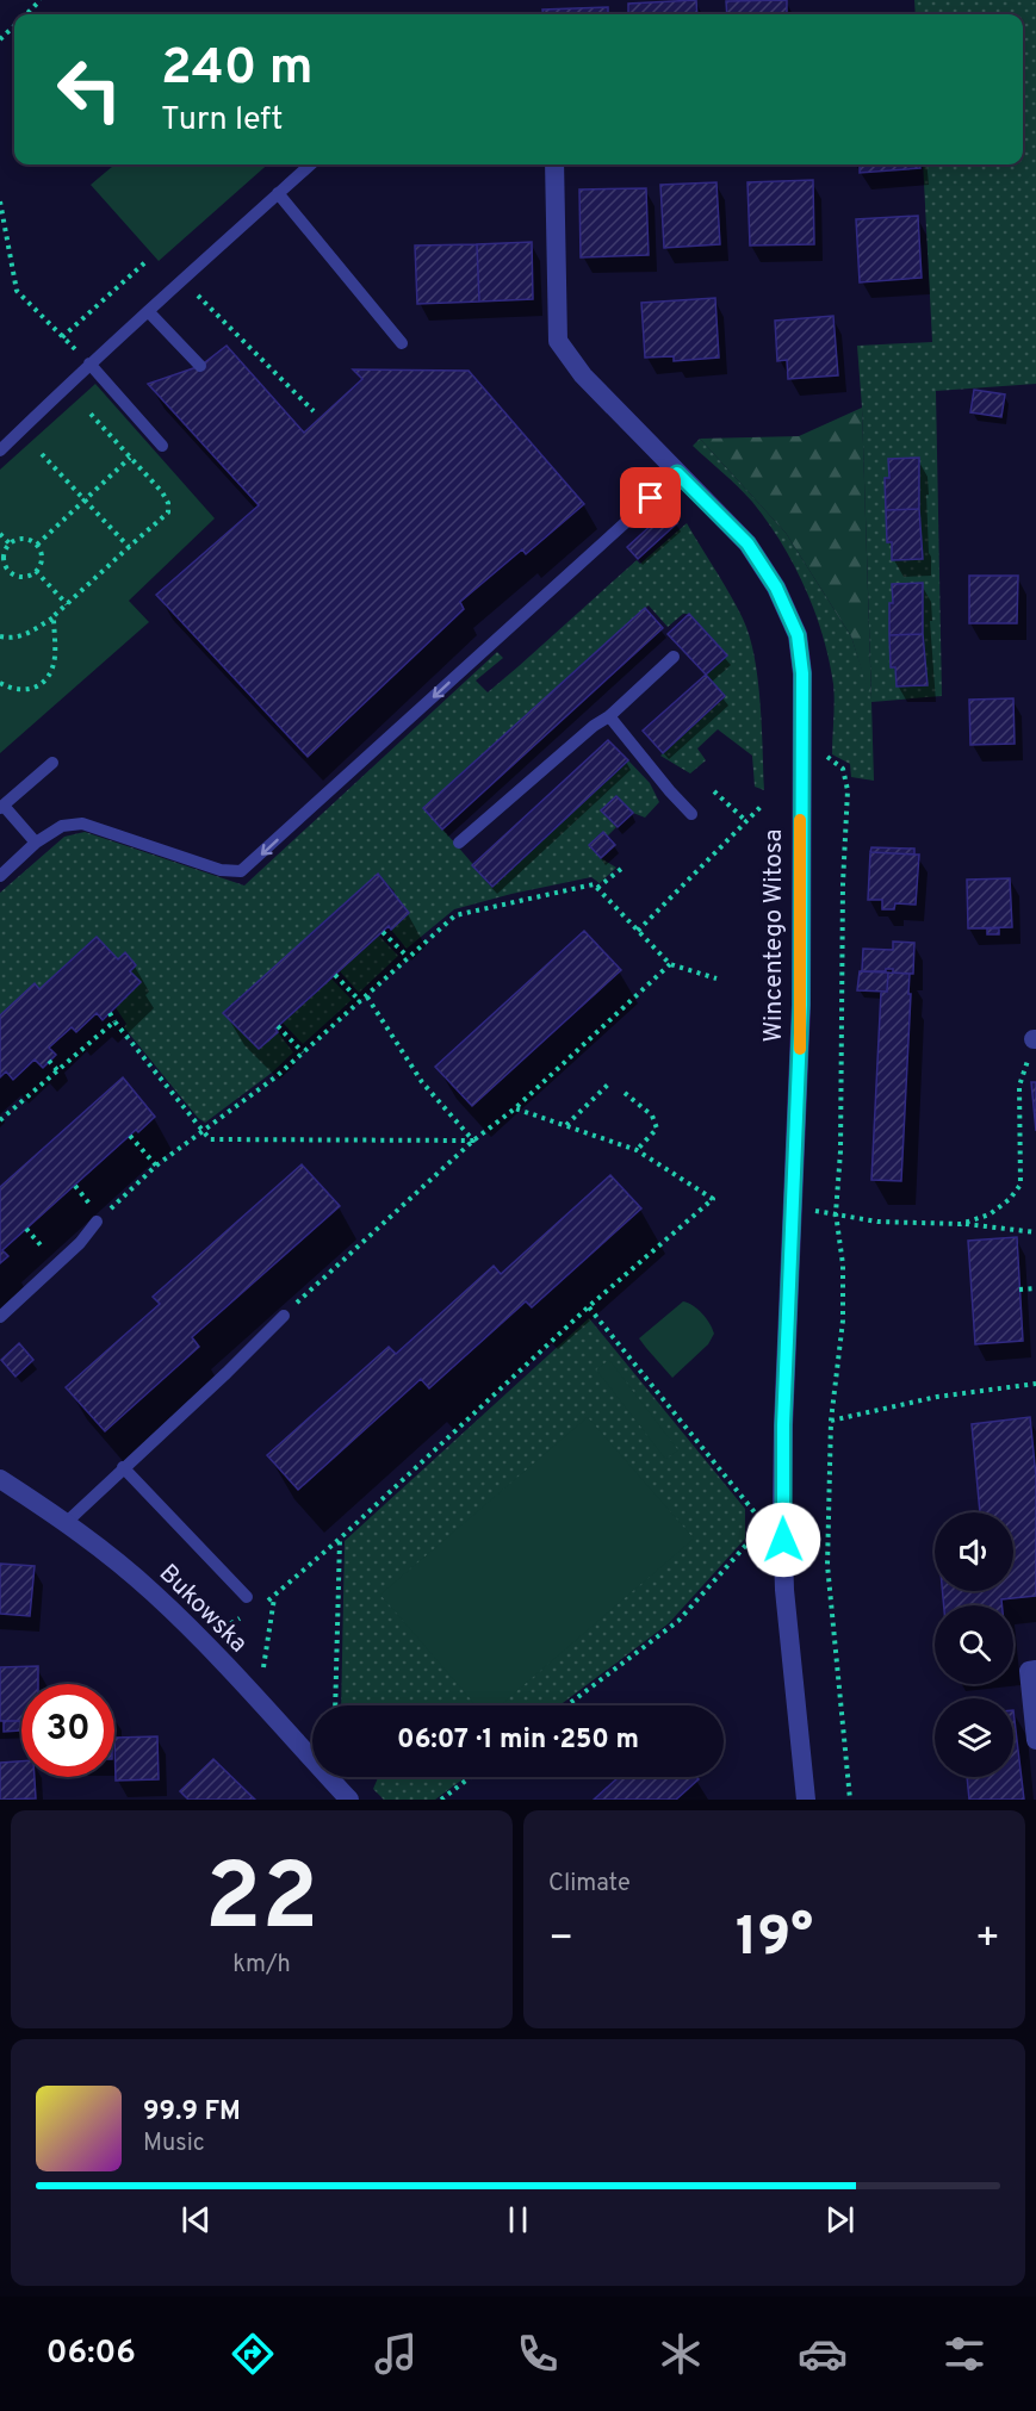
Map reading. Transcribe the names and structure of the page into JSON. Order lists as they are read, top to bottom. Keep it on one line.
{"streets":{"street":["Wincentego Witosa","Bukowska"]},"page":{"turn":["240 m","Turn left"],"limit":"30","trip":"06:07 · 1 min · 250 m","tile":[["22","km/h"],"Climate"],"heat":["−","19°","+"],"song":["99.9 FM","Music"],"tabs":"06:06"}}
